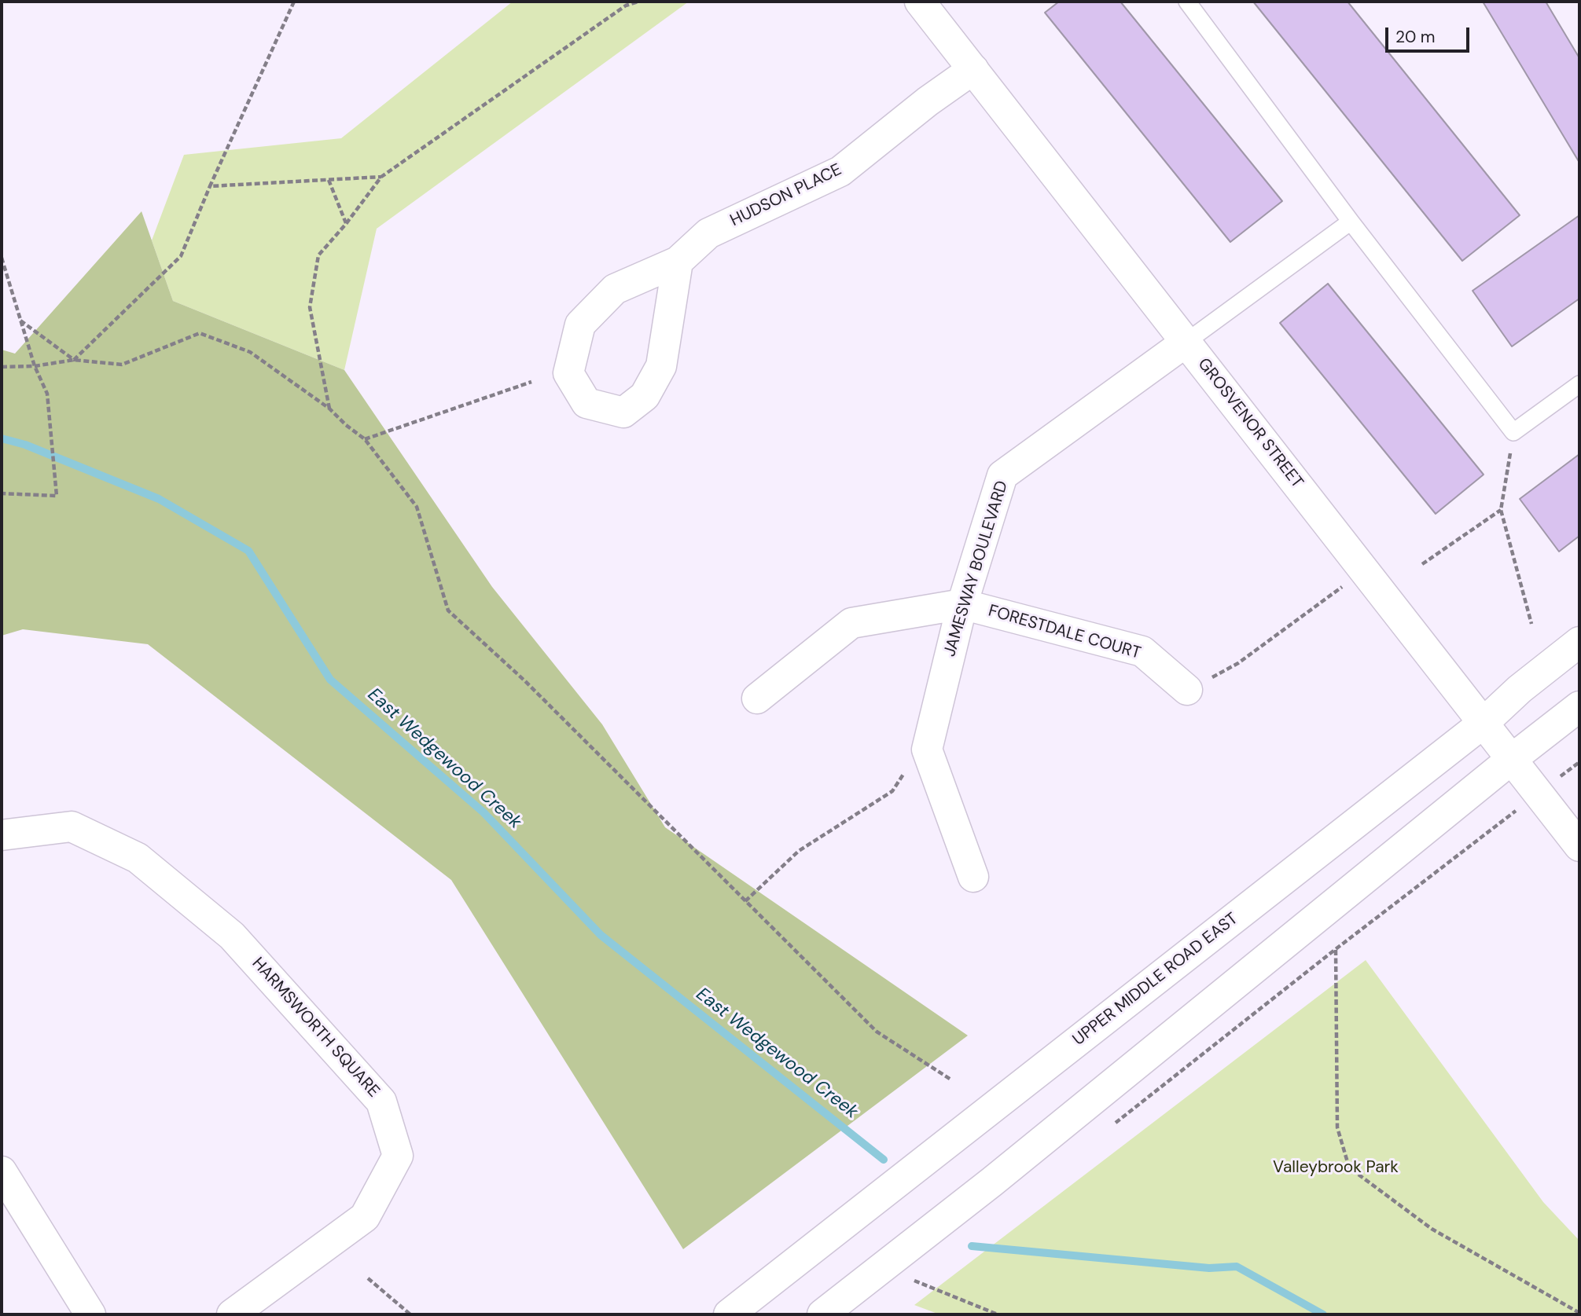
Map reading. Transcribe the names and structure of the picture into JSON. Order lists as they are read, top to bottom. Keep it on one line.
{"streets":{"street":["HUDSON PLACE","GROSVENOR STREET","JAMESWAY BOULEVARD","FORESTDALE COURT","UPPER MIDDLE ROAD EAST","HARMSWORTH SQUARE"]},"crossings":[["HUDSON PLACE","GROSVENOR STREET"],["GROSVENOR STREET","JAMESWAY BOULEVARD"],["GROSVENOR STREET","UPPER MIDDLE ROAD EAST"],["JAMESWAY BOULEVARD","FORESTDALE COURT"]],"water":["East Wedgewood Creek"],"parks":["Valleybrook Park"],"scale_bar":"20 m"}
